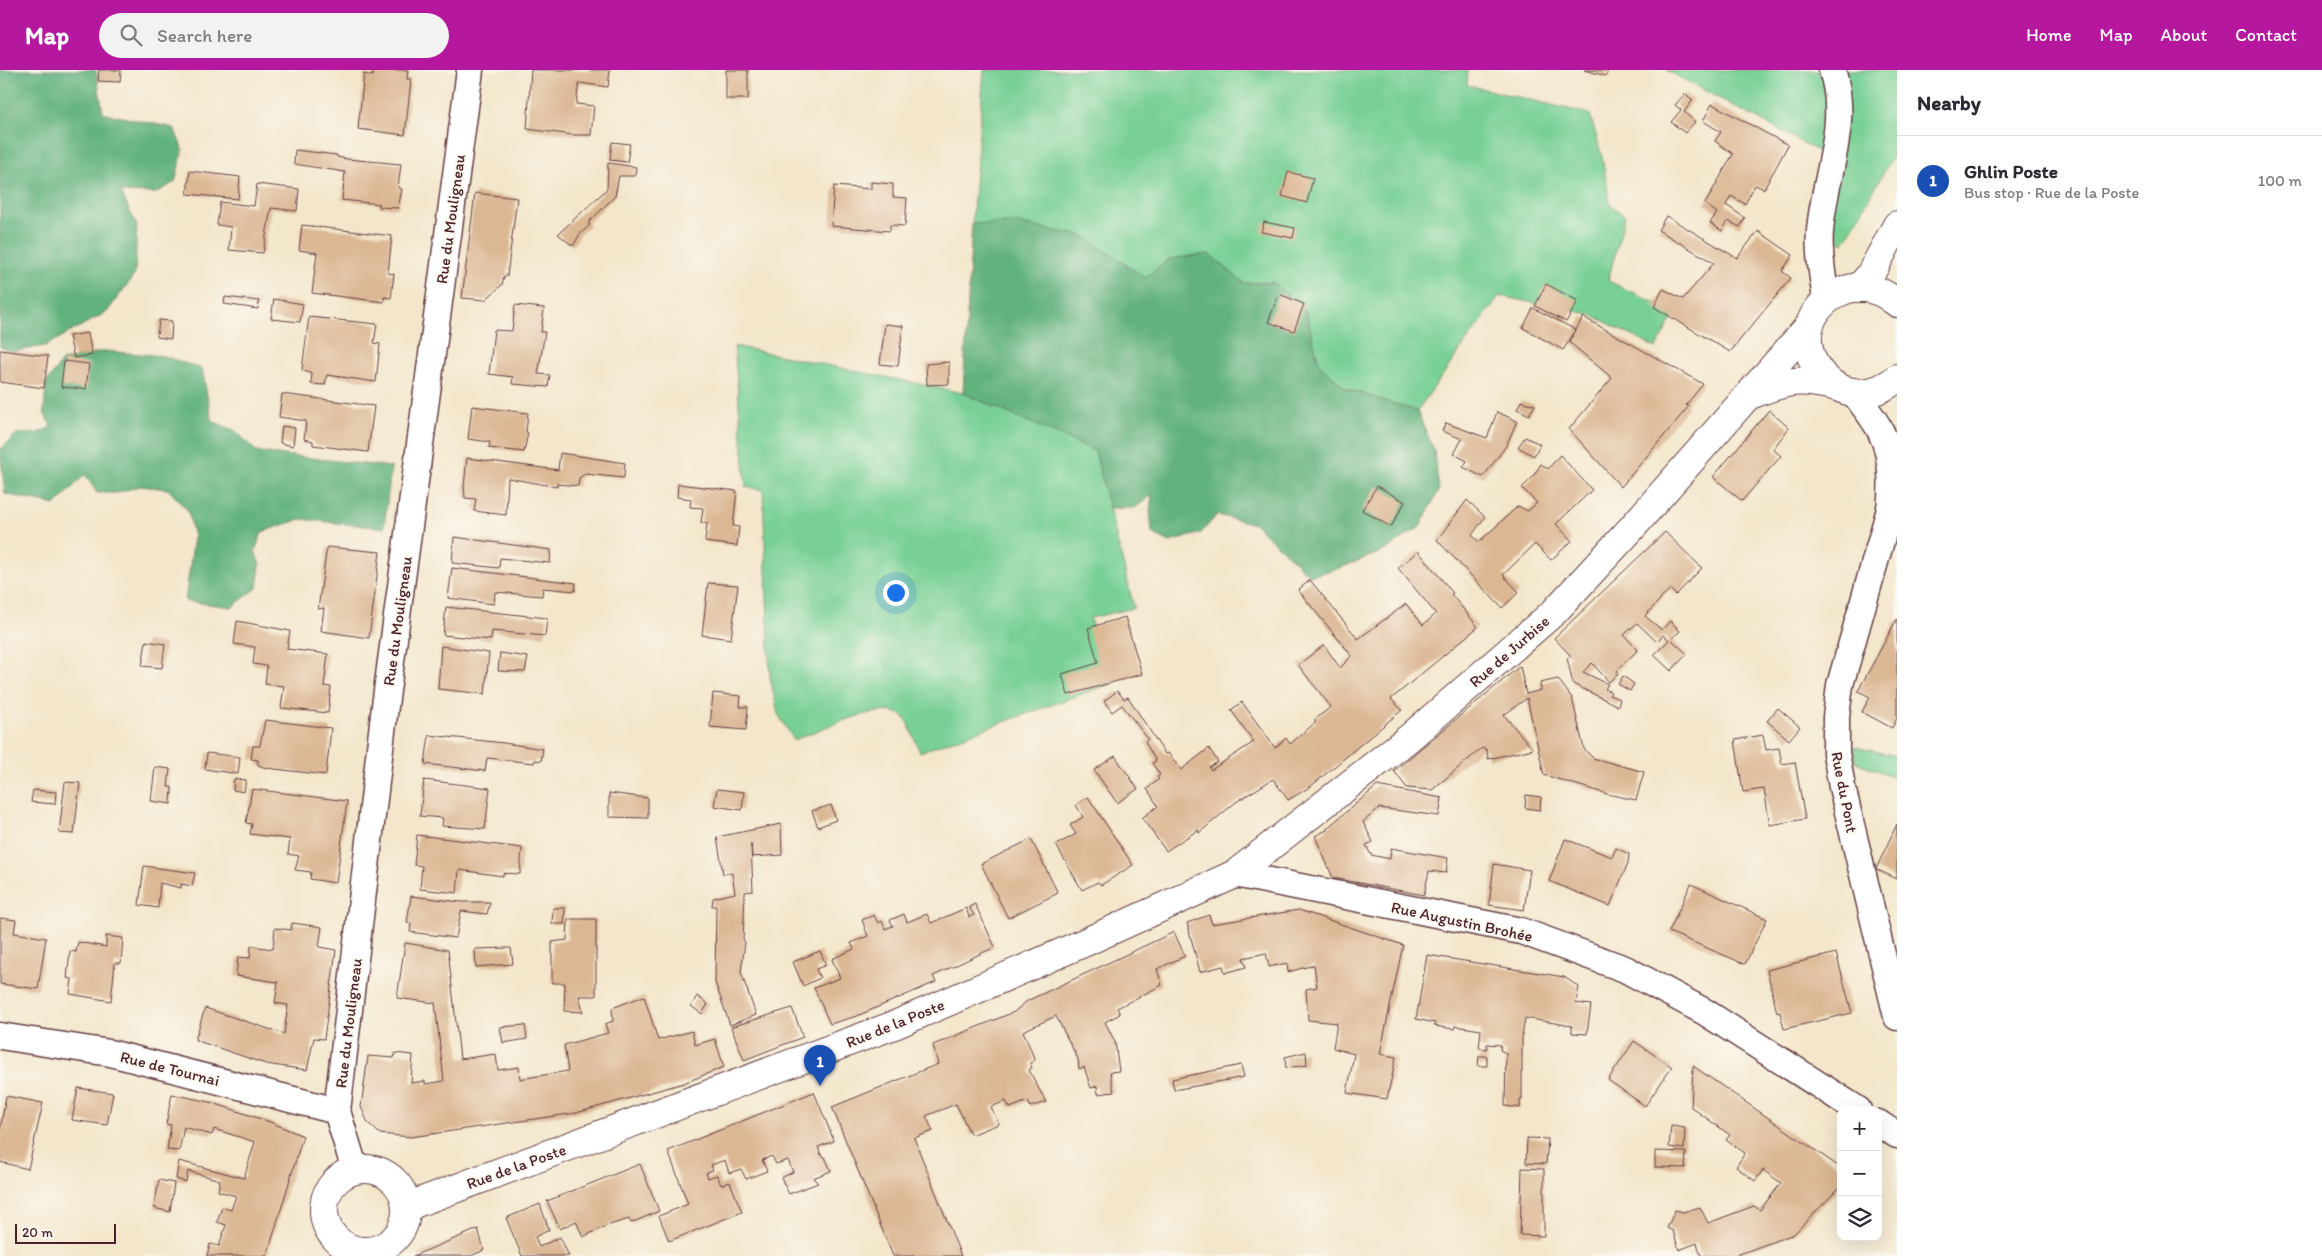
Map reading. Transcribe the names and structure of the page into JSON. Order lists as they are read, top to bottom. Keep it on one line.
{"streets":{"street":["Rue du Mouligneau","Rue de Jurbise","Rue du Pont","Rue Augustin Brohée","Rue de la Poste","Rue de Tournai"]},"crossings":[["Rue du Mouligneau","Rue de la Poste"],["Rue du Mouligneau","Rue de Tournai"],["Rue de Jurbise","Rue Augustin Brohée"],["Rue de Jurbise","Rue de la Poste"],["Rue Augustin Brohée","Rue de la Poste"]],"scale_bar":"20 m","page":{"header":"Map","search":"Search here","nav":["Home","Map","About","Contact"],"heading":"Nearby","list":[{"mark":"1","name":"Ghlin Poste","note":"Bus stop · Rue de la Poste","value":"100 m"}],"pins":"1","map_buttons":["+","−"],"scale":"20 m"}}
